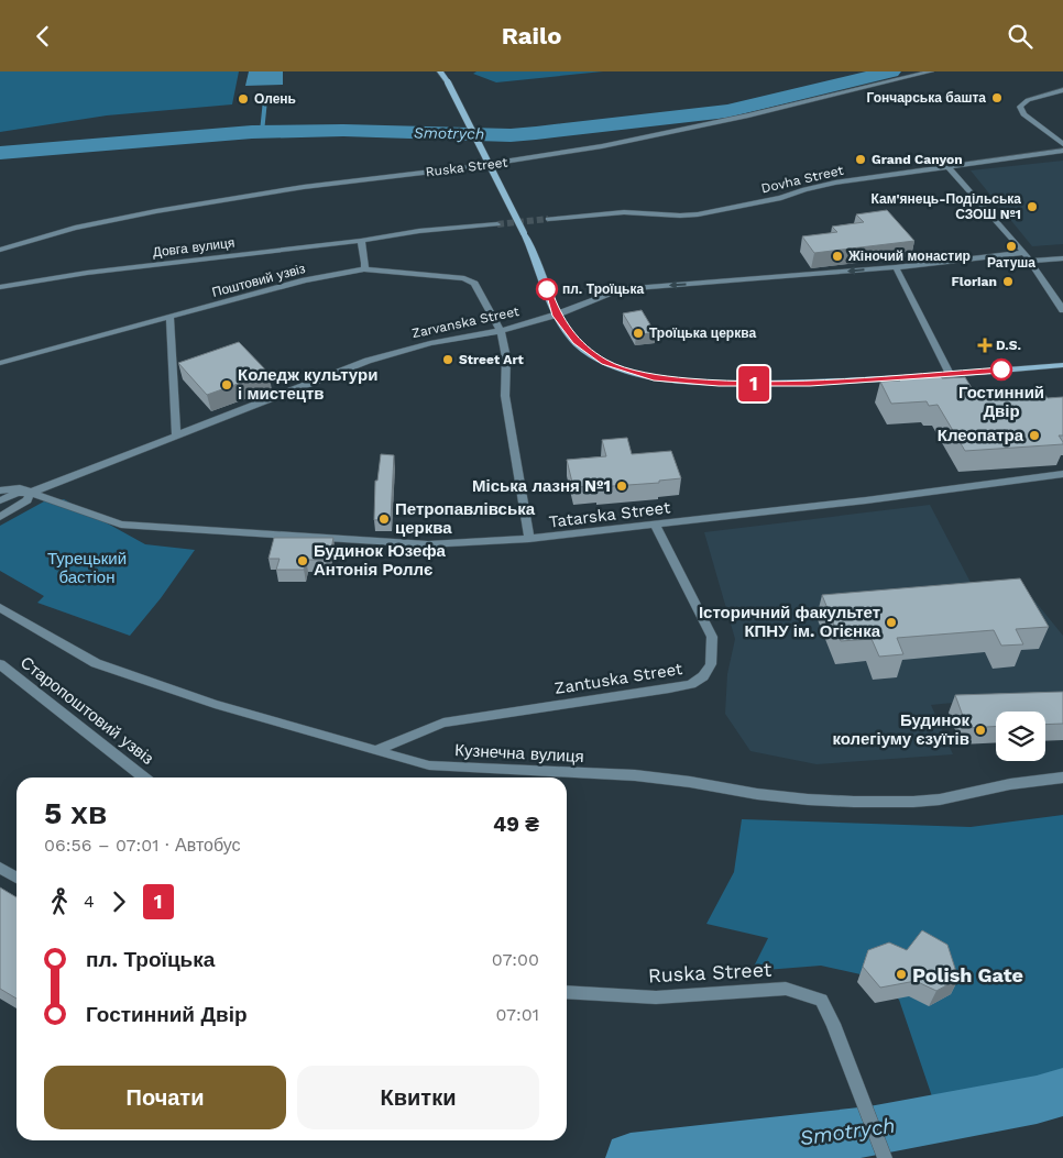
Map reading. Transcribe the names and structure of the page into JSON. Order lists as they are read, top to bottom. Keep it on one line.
{"streets":{"street":["Ruska Street","Dovha Street","Довга вулиця","Поштовий узвіз","Zarvanska Street","Tatarska Street","Zantuska Street","Старопоштовий узвіз","Кузнечна вулиця"]},"crossings":[["Поштовий узвіз","Zarvanska Street"],["Zarvanska Street","Tatarska Street"],["Tatarska Street","Zantuska Street"],["Zantuska Street","Кузнечна вулиця"]],"water":["Smotrych"],"parks":["Турецький бастіон"],"places":{"other":["Гончарська башта","Олень","Grand Canyon","Кам'янець-Подільська СЗОШ №1","Ратуша","Жіночий монастир","Florian","пл. Троїцька","Троїцька церква","Street Art","Гостинний Двір","Коледж культури і мистецтв","Клеопатра","Міська лазня №1","Петропавлівська церква","Будинок Юзефа Антонія Роллє","Історичний факультет КПНУ ім. Огієнка","Будинок колегіуму єзуїтів","Polish Gate"],"health":["D.S."]},"lines":["bus line 1"],"page":{"header":"Railo","on_map":"1","heading":["5 хв","06:56 – 07:01 · Автобус","49 ₴"],"legs":["4","1"],"list":[{"name":"пл. Троїцька","value":"07:00"},{"name":"Гостинний Двір","value":"07:01"}],"buttons":["Почати","Квитки"]}}
